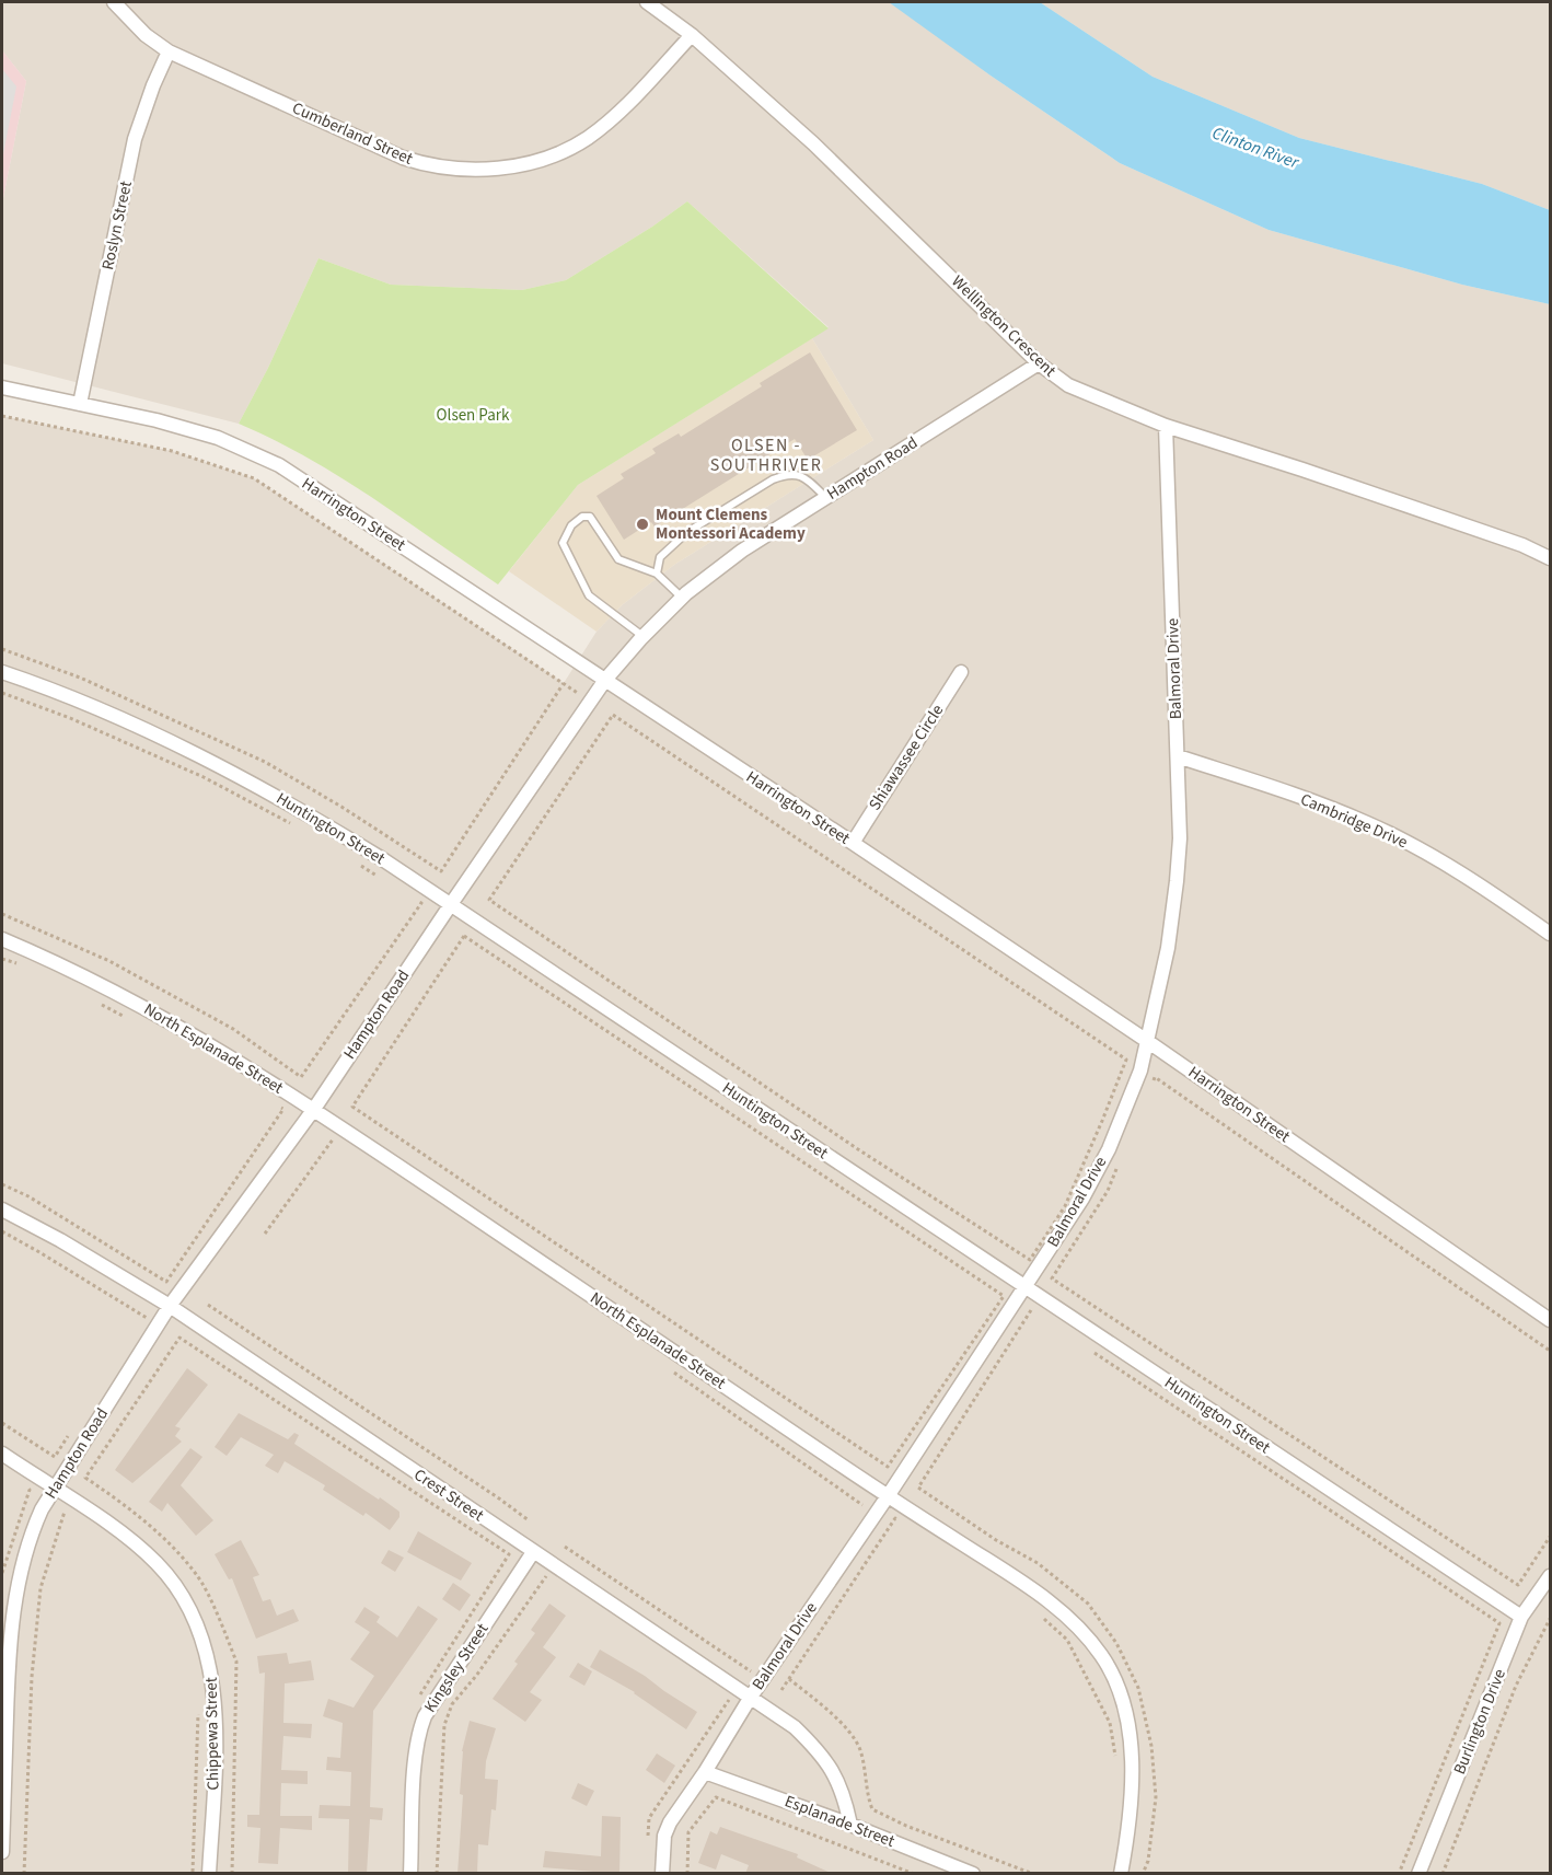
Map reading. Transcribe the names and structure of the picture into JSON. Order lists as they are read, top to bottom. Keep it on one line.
{"streets":{"street":["Cumberland Street","Roslyn Street","Wellington Crescent","Hampton Road","Harrington Street","Balmoral Drive","Shiawassee Circle","Cambridge Drive","Huntington Street","North Esplanade Street","Crest Street","Kingsley Street","Burlington Drive","Chippewa Street","Esplanade Street"]},"crossings":[["Cumberland Street","Roslyn Street"],["Cumberland Street","Wellington Crescent"],["Roslyn Street","Harrington Street"],["Wellington Crescent","Hampton Road"],["Wellington Crescent","Balmoral Drive"],["Hampton Road","Harrington Street"],["Hampton Road","Huntington Street"],["Hampton Road","North Esplanade Street"],["Hampton Road","Crest Street"],["Hampton Road","Chippewa Street"],["Harrington Street","Balmoral Drive"],["Harrington Street","Shiawassee Circle"],["Balmoral Drive","Cambridge Drive"],["Balmoral Drive","Huntington Street"],["Balmoral Drive","North Esplanade Street"],["Balmoral Drive","Crest Street"],["Balmoral Drive","Esplanade Street"],["Huntington Street","Burlington Drive"],["Crest Street","Kingsley Street"],["Crest Street","Esplanade Street"]],"districts":["OLSEN - SOUTHRIVER"],"water":["Clinton River"],"parks":["Olsen Park"],"places":["Mount Clemens Montessori Academy"]}
